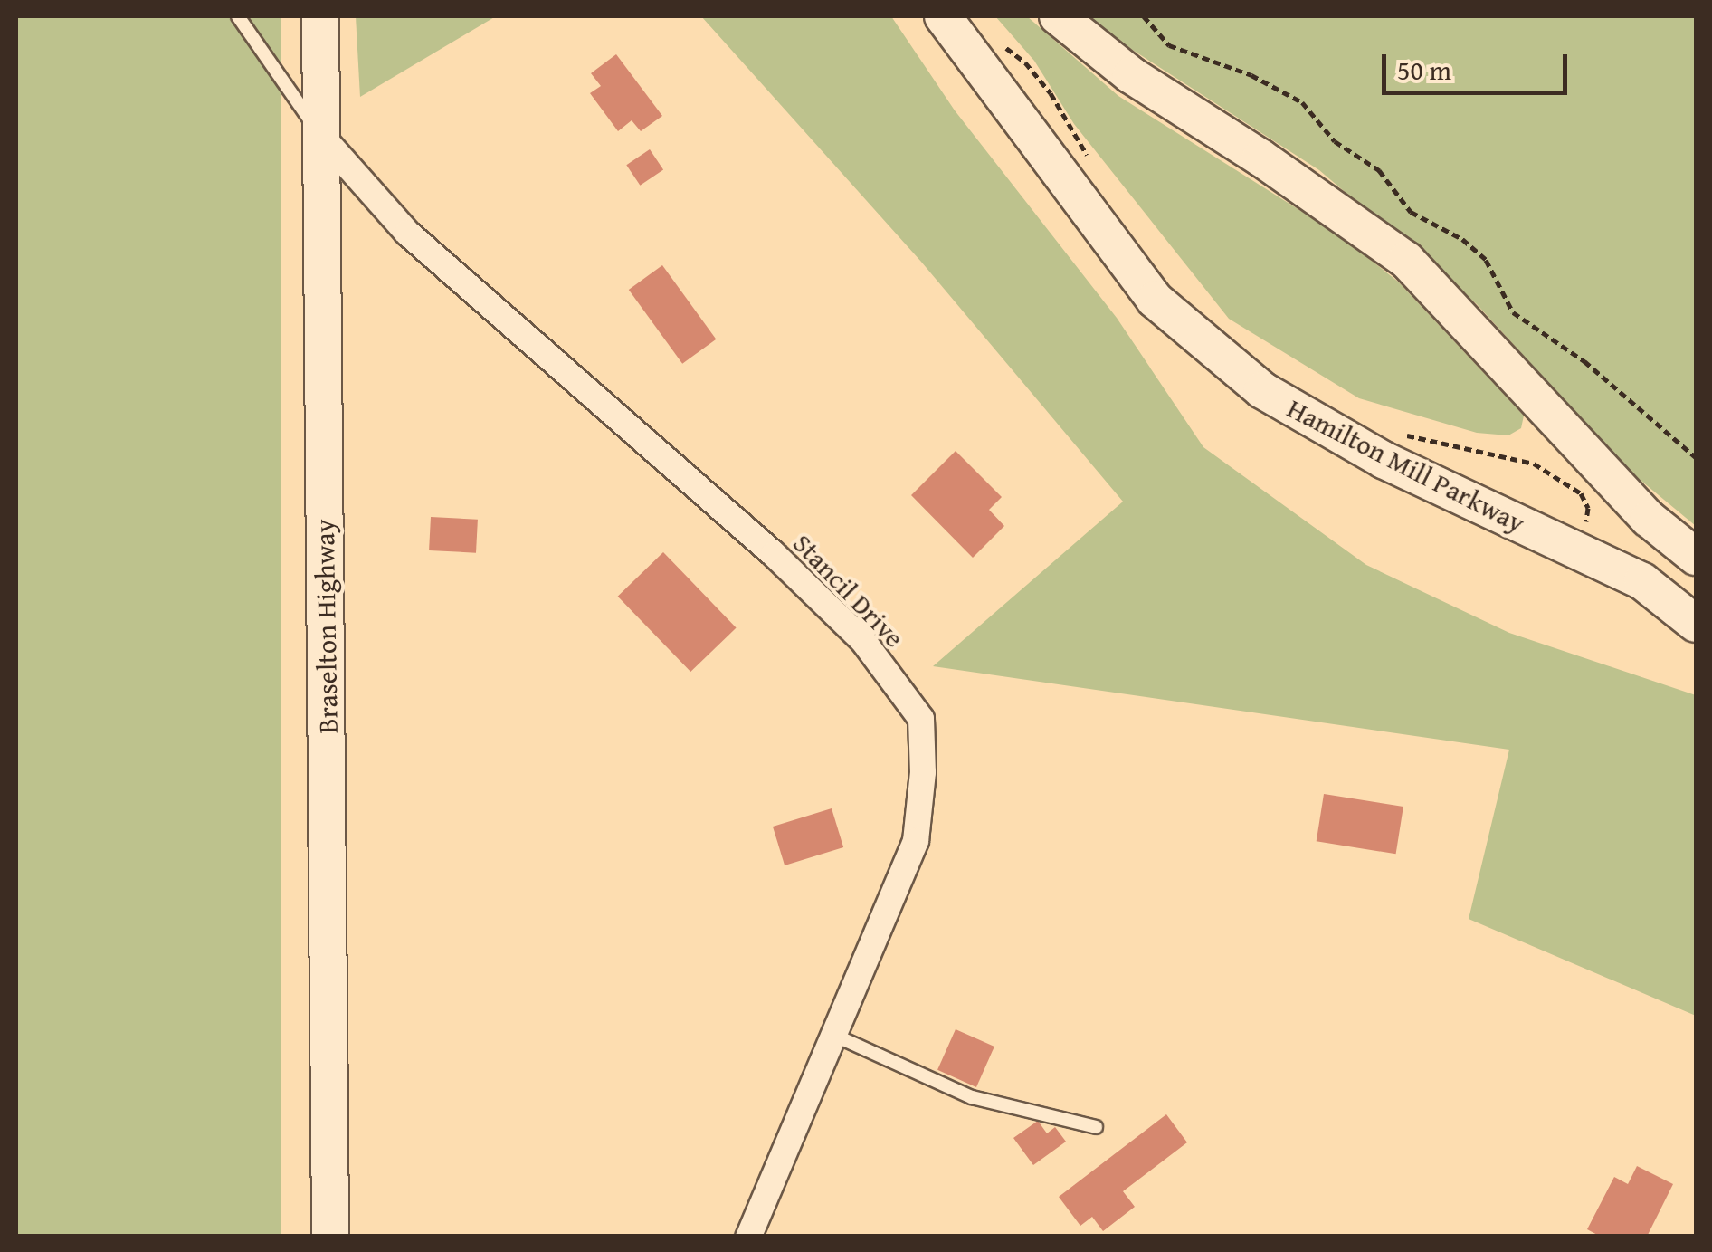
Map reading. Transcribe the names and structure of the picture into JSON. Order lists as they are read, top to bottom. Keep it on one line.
{"streets":{"street":["Hamilton Mill Parkway","Stancil Drive","Braselton Highway"]},"crossings":[["Stancil Drive","Braselton Highway"]],"scale_bar":"50 m"}
